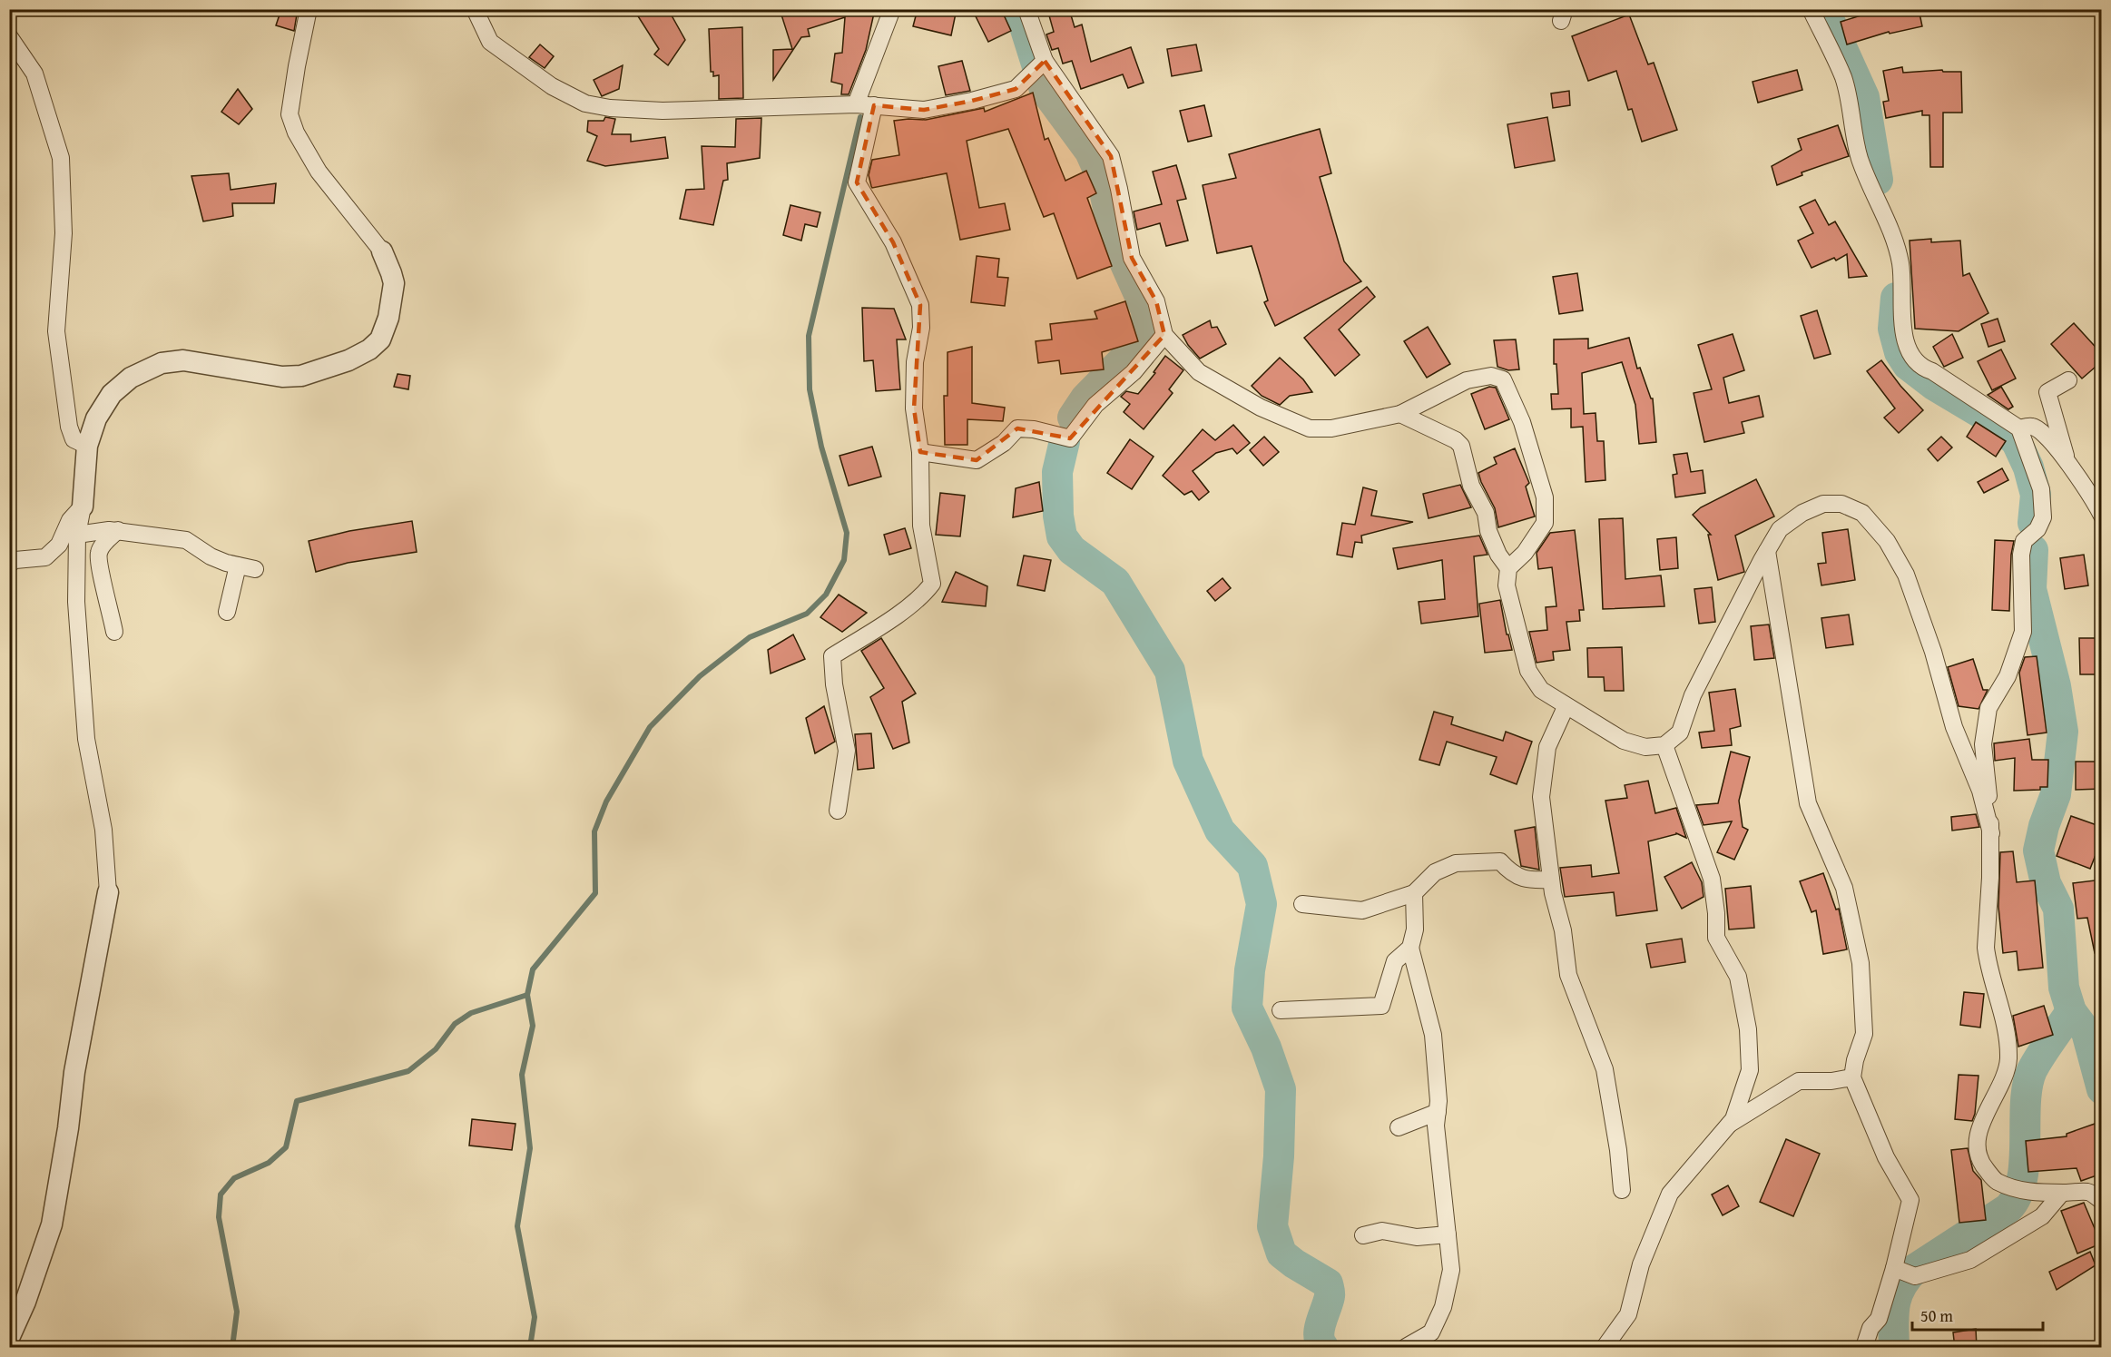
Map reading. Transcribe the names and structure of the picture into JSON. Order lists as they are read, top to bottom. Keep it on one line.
{"scale_bar":"50 m"}
